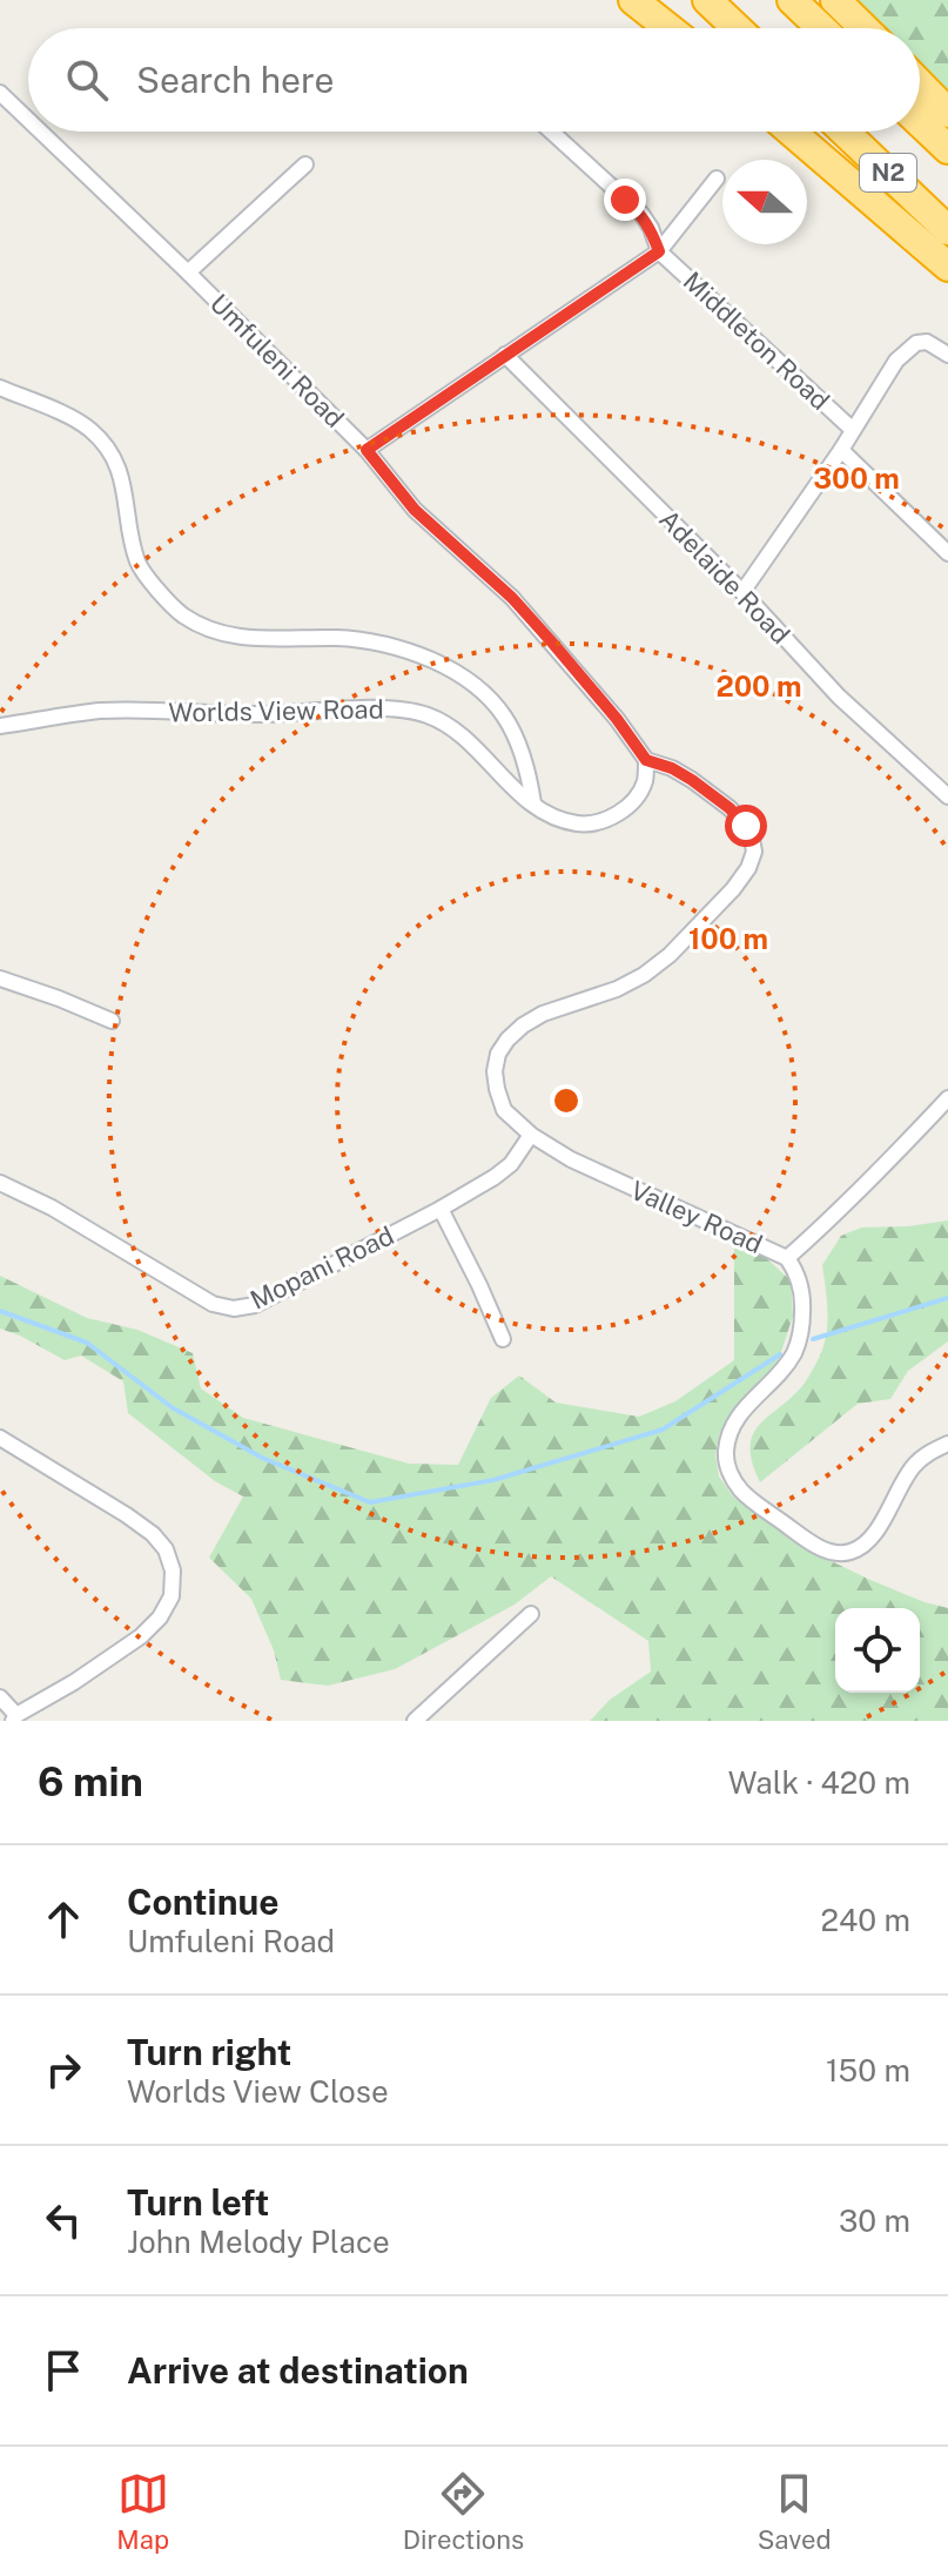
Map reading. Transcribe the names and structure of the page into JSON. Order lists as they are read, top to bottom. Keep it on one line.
{"streets":{"highway":["N2"],"street":["Middleton Road","Umfuleni Road","Adelaide Road","Worlds View Road","Valley Road","Mopani Road"]},"crossings":[["Umfuleni Road","Worlds View Road"],["Umfuleni Road","Valley Road"],["Worlds View Road","Valley Road"],["Valley Road","Mopani Road"]],"north":"left","page":{"search":"Search here","heading":["6 min","Walk · 420 m"],"list":[["Continue","Umfuleni Road","240 m"],["Turn right","Worlds View Close","150 m"],["Turn left","John Melody Place","30 m"],"Arrive at destination"],"nav":["Map","Directions","Saved"]},"rings":["300 m","200 m","100 m"]}
